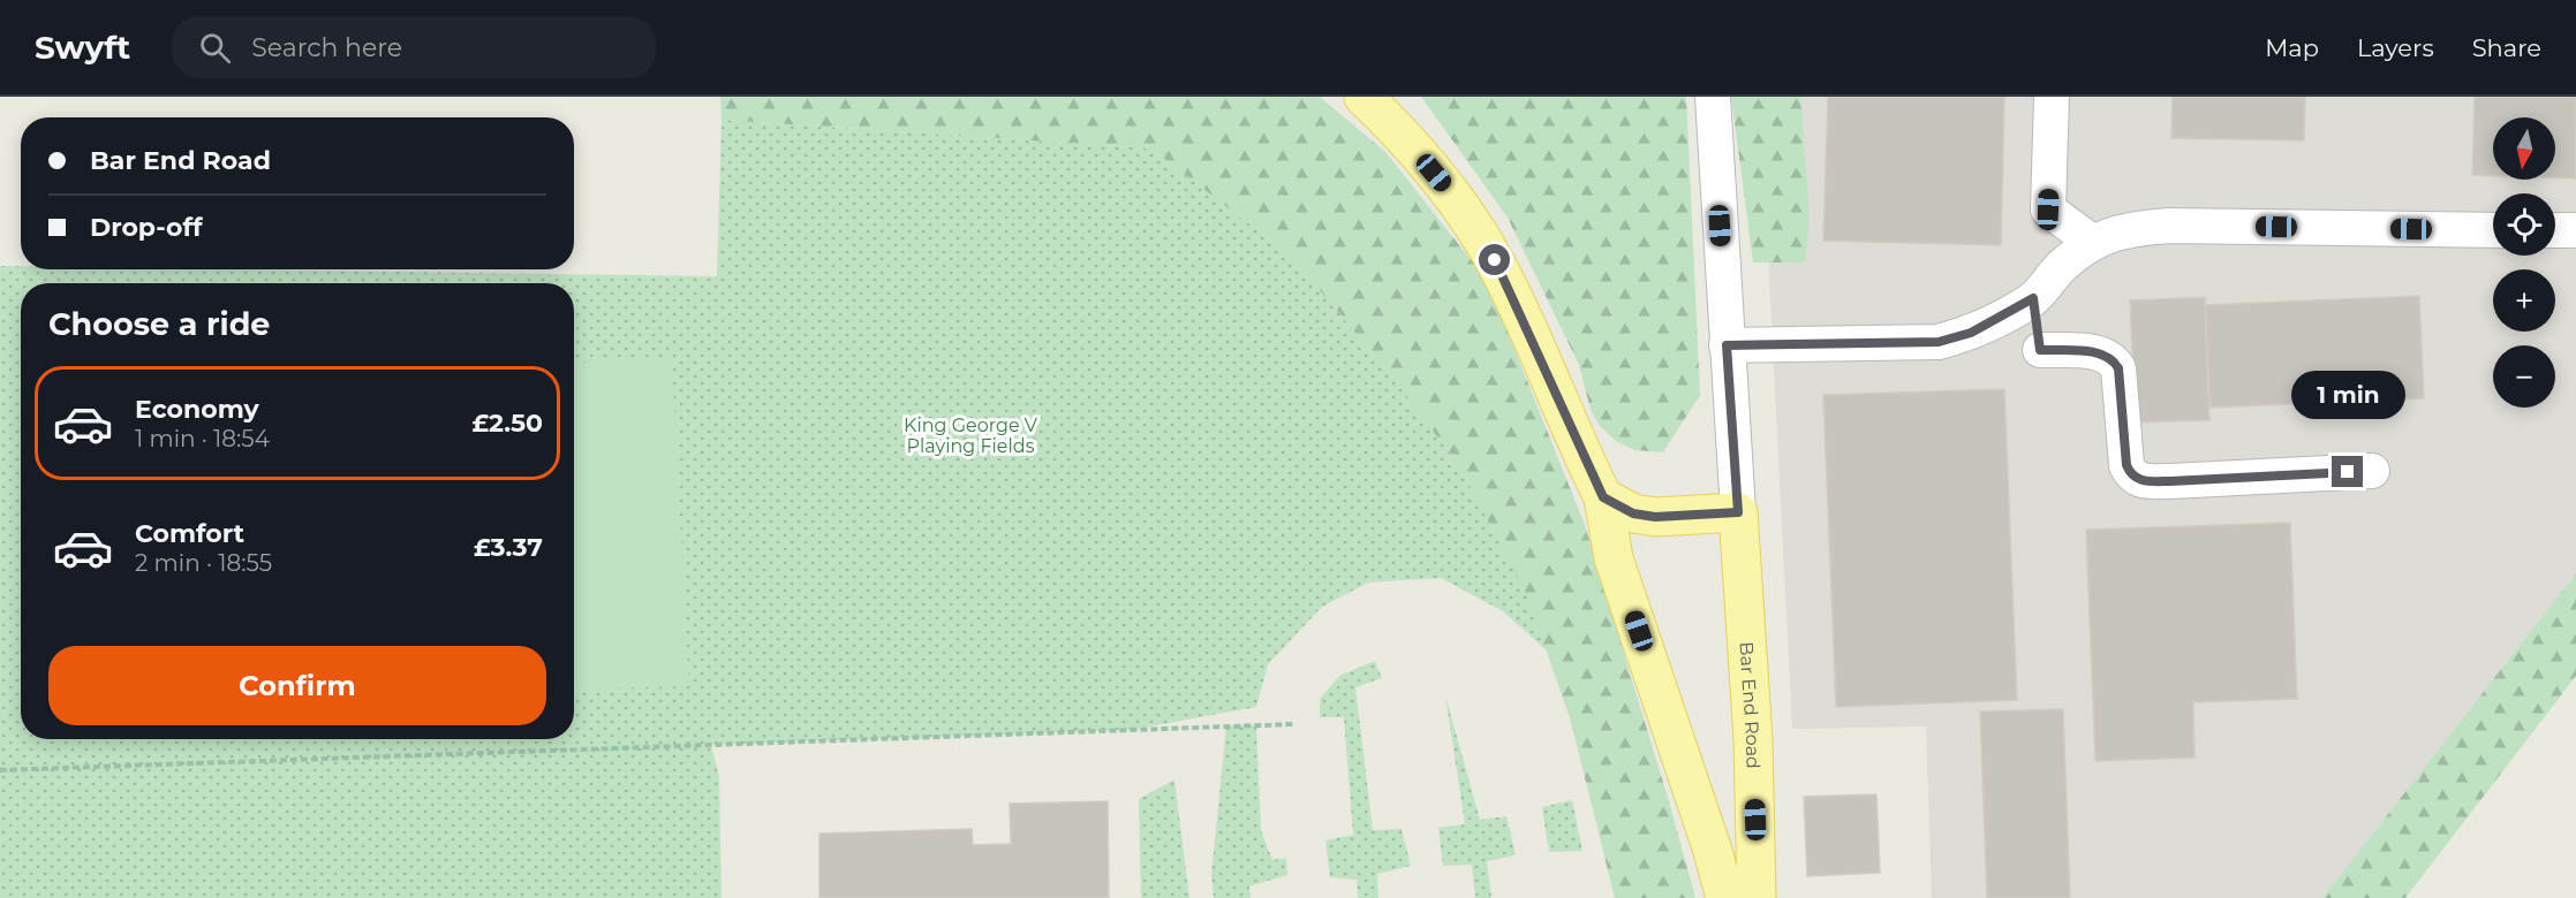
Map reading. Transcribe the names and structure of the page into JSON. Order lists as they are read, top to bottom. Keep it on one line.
{"streets":{"main road":["Bar End Road"]},"parks":["King George V Playing Fields"],"north":"bottom","page":{"header":"Swyft","search":"Search here","nav":["Map","Layers","Share"],"map_buttons":["+","−"],"banner":["Bar End Road","Drop-off"],"heading":"Choose a ride","list":[{"name":"Economy","note":"1 min · 18:54","value":"£2.50"},{"name":"Comfort","note":"2 min · 18:55","value":"£3.37"}],"bubble":"1 min","buttons":"Confirm"}}
